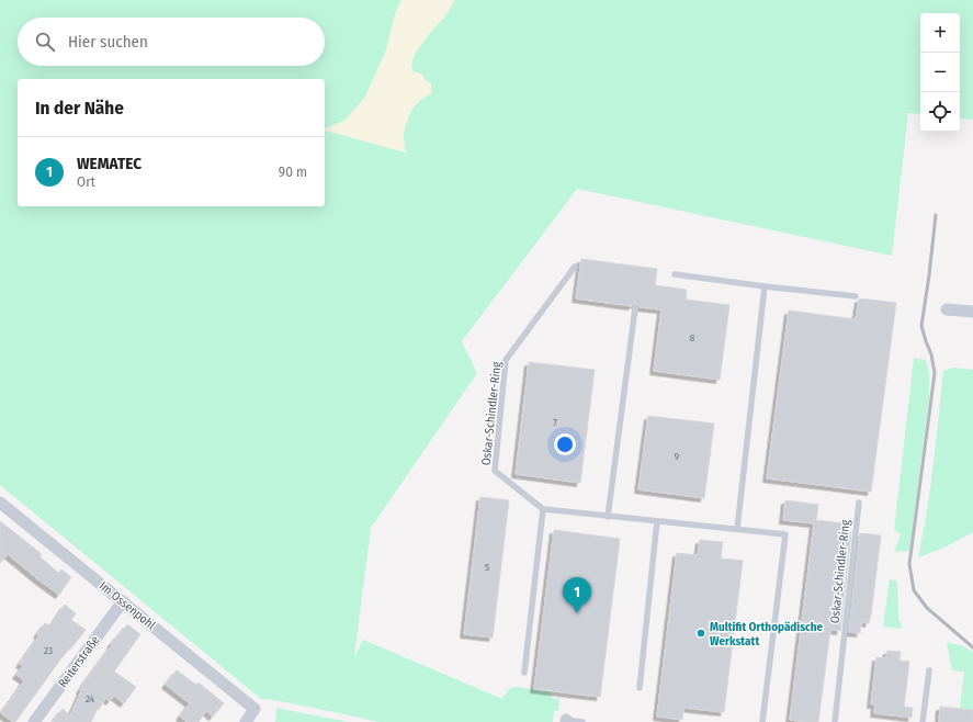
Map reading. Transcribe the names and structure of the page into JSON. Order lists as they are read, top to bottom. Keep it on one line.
{"streets":{"street":["Im Ossenpohl","Reiterstraße"],"lane":["Oskar-Schindler-Ring"]},"crossings":[["Im Ossenpohl","Reiterstraße"]],"places":["Multifit Orthopädische Werkstatt"],"house_numbers":["8","7","9","5","23","24"],"page":{"map_buttons":["+","−"],"search":"Hier suchen","heading":"In der Nähe","list":[{"mark":"1","name":"WEMATEC","note":"Ort","value":"90 m"}],"pins":"1"}}
